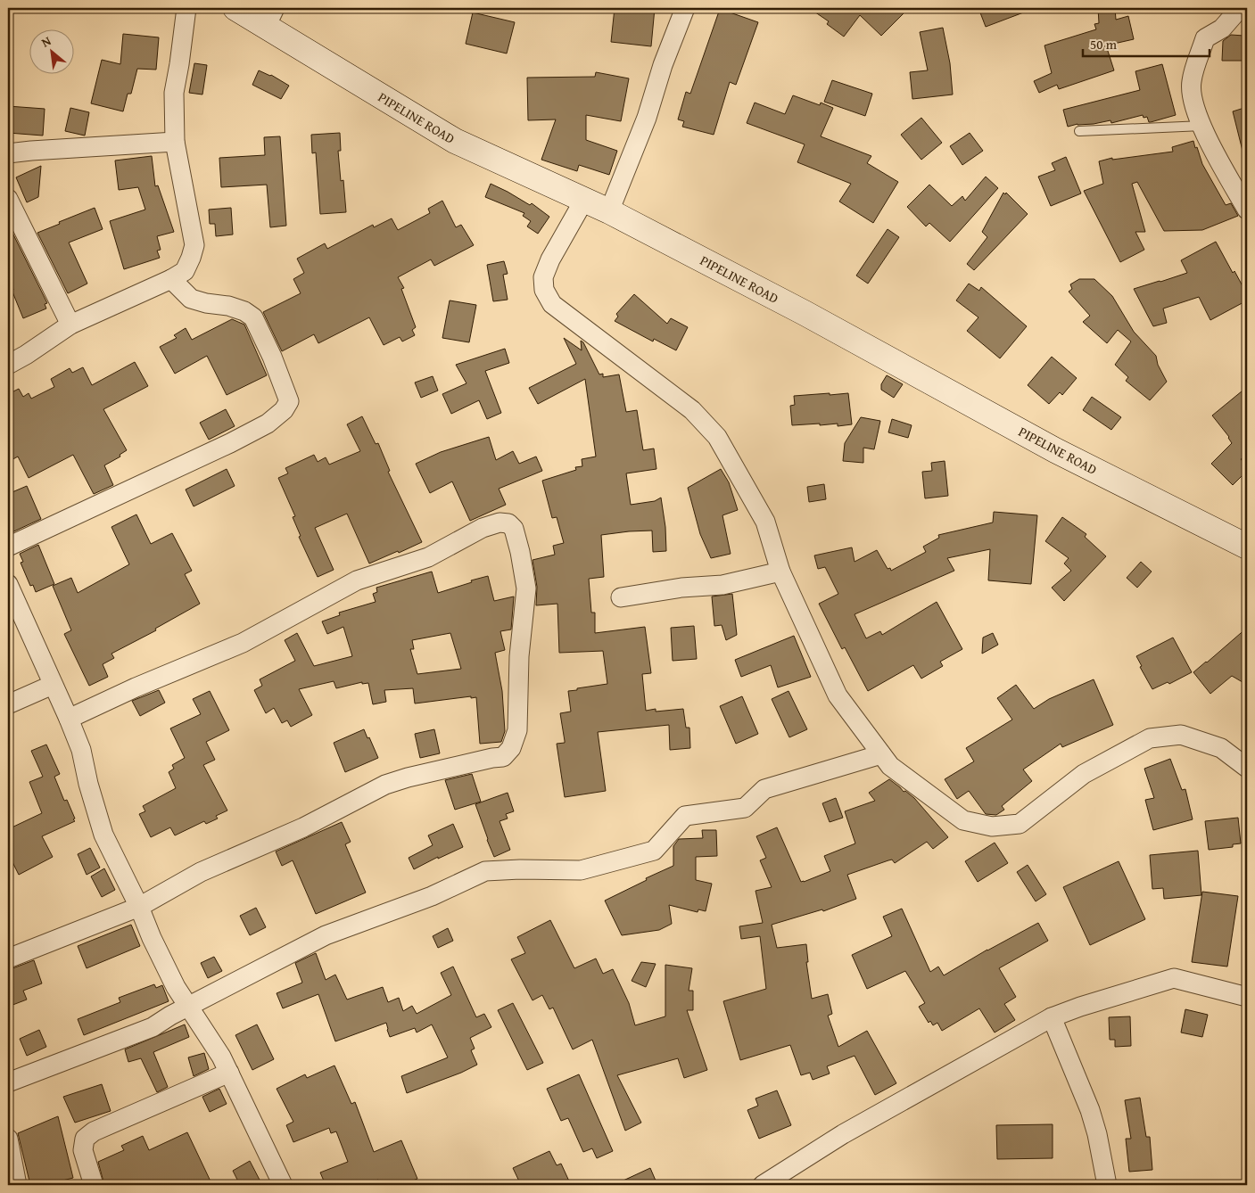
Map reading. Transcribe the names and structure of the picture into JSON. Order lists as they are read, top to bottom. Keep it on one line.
{"streets":{"street":["PIPELINE ROAD"]},"scale_bar":"50 m","north":"top left"}
